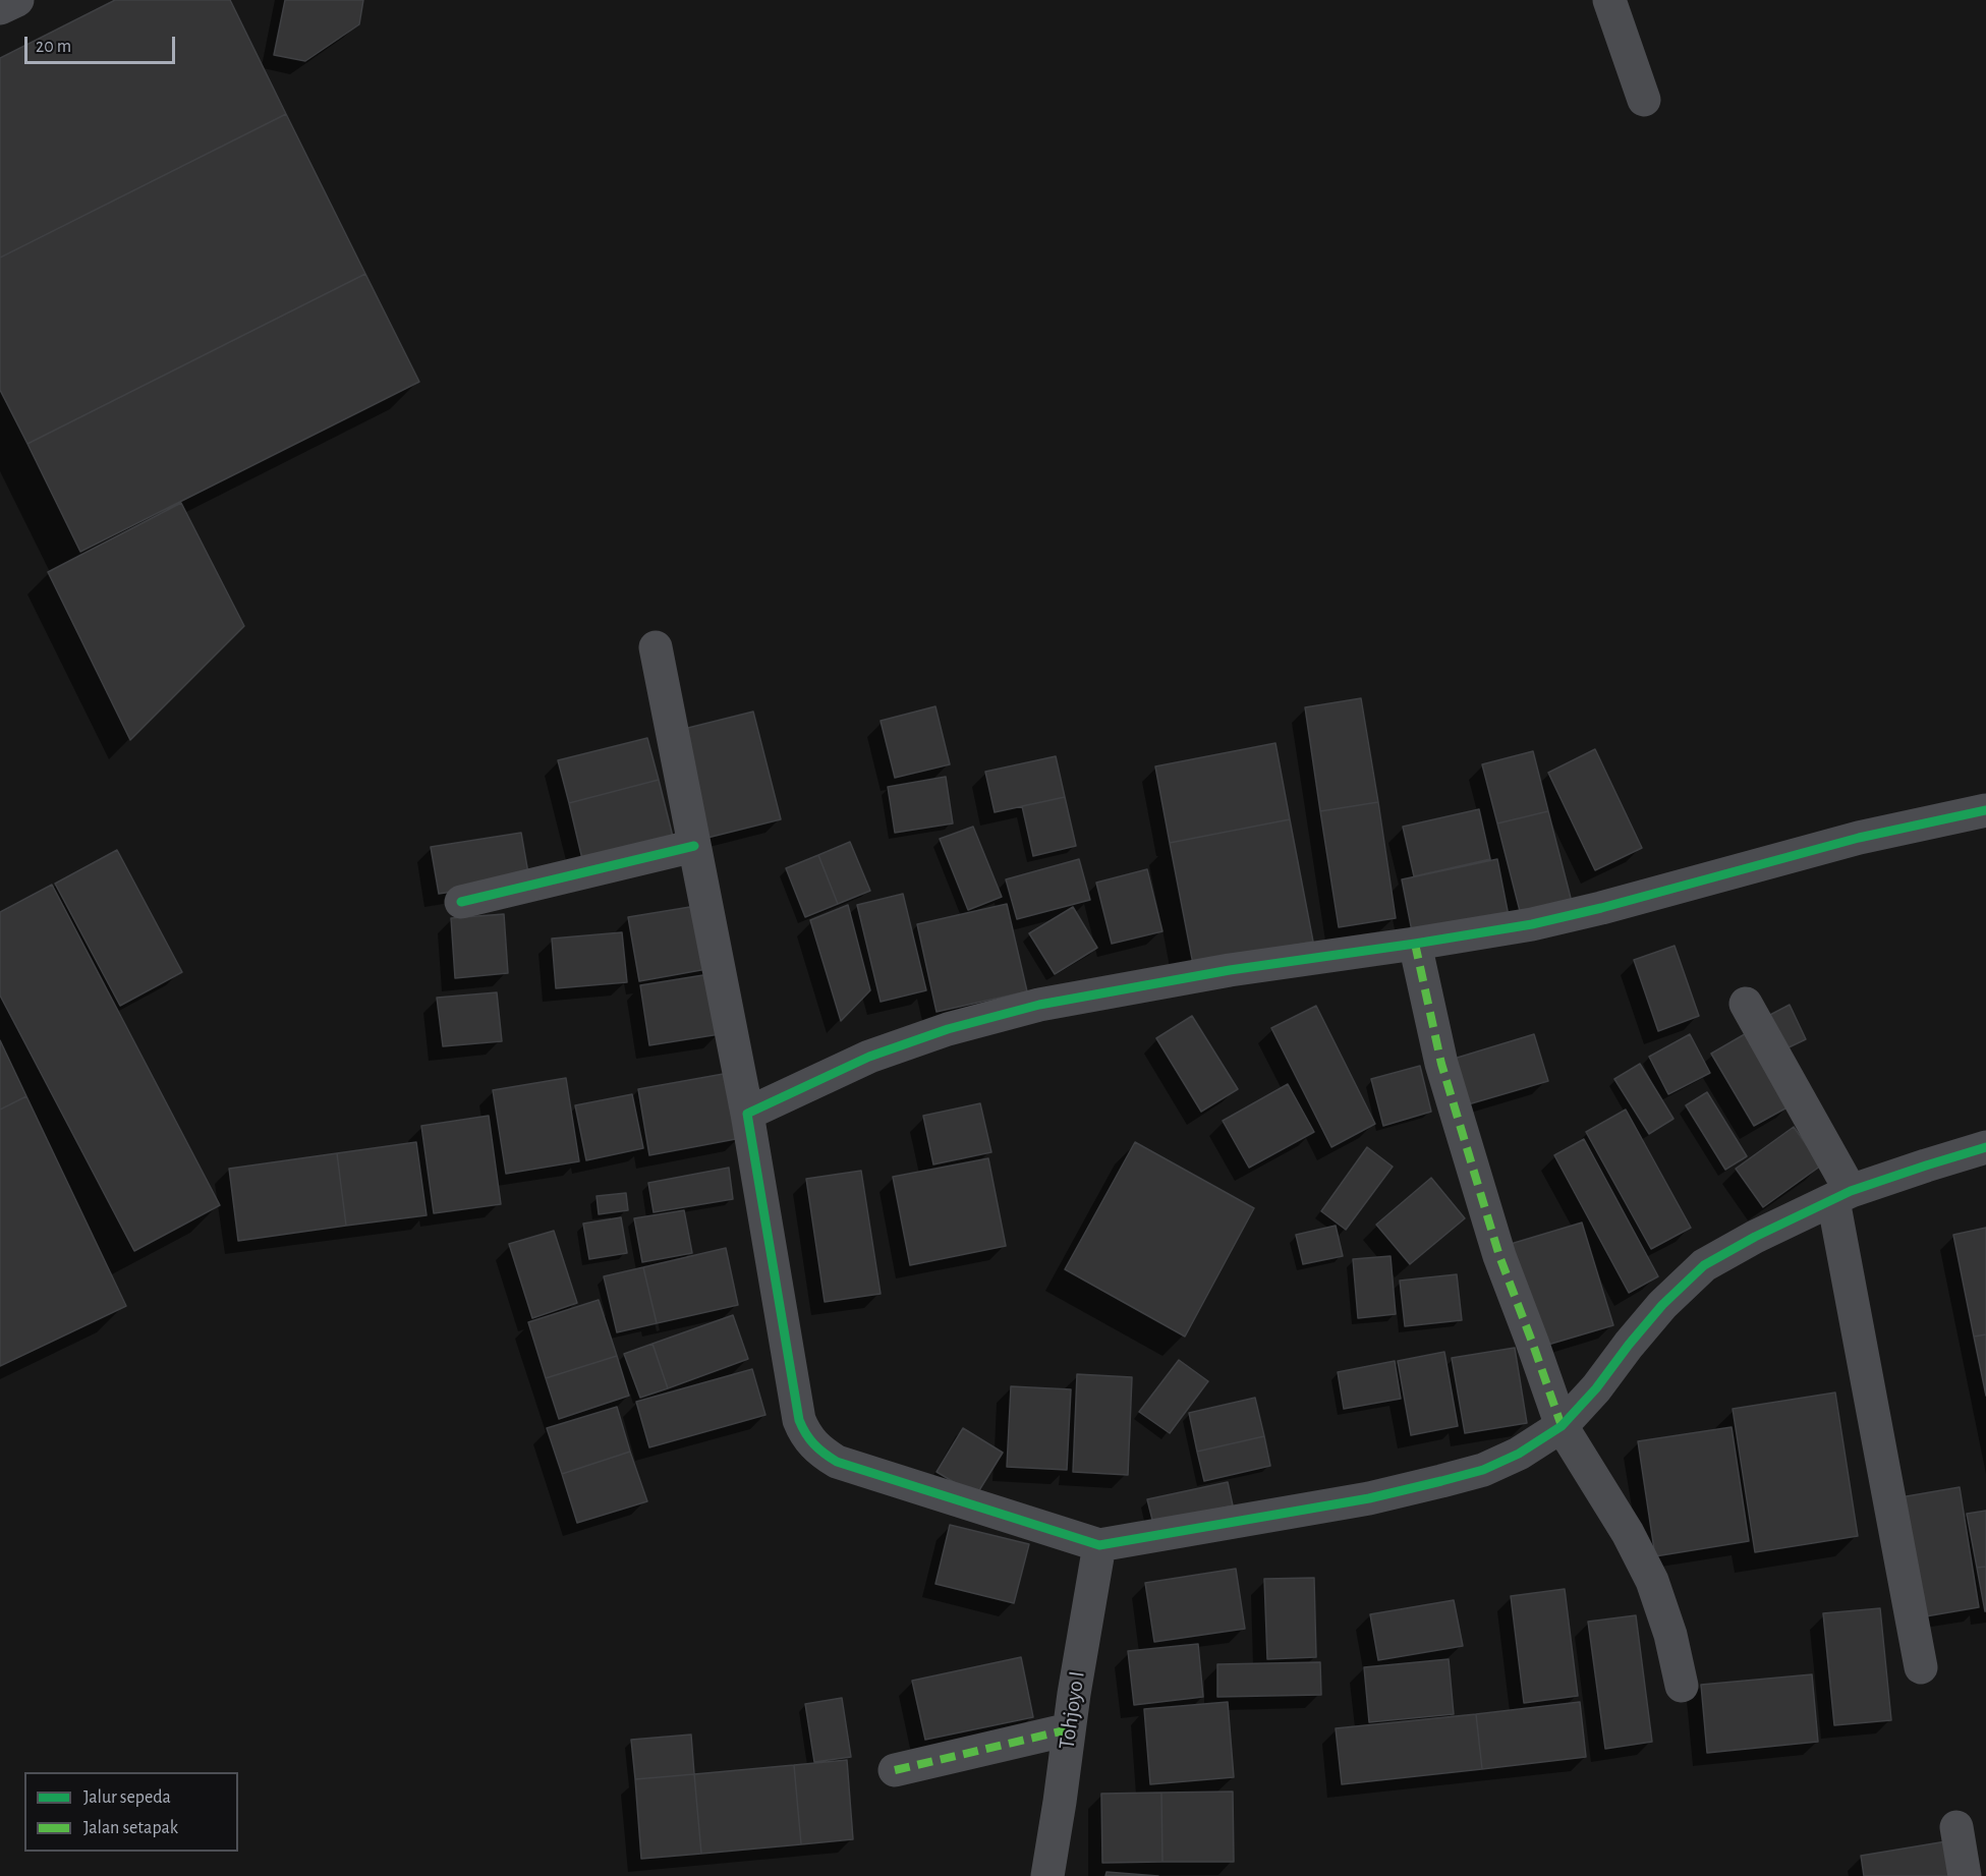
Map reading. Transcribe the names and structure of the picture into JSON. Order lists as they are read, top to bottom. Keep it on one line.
{"streets":{"street":["Tohjoyo I"]},"legend":["Jalur sepeda","Jalan setapak"],"scale_bar":"20 m"}
